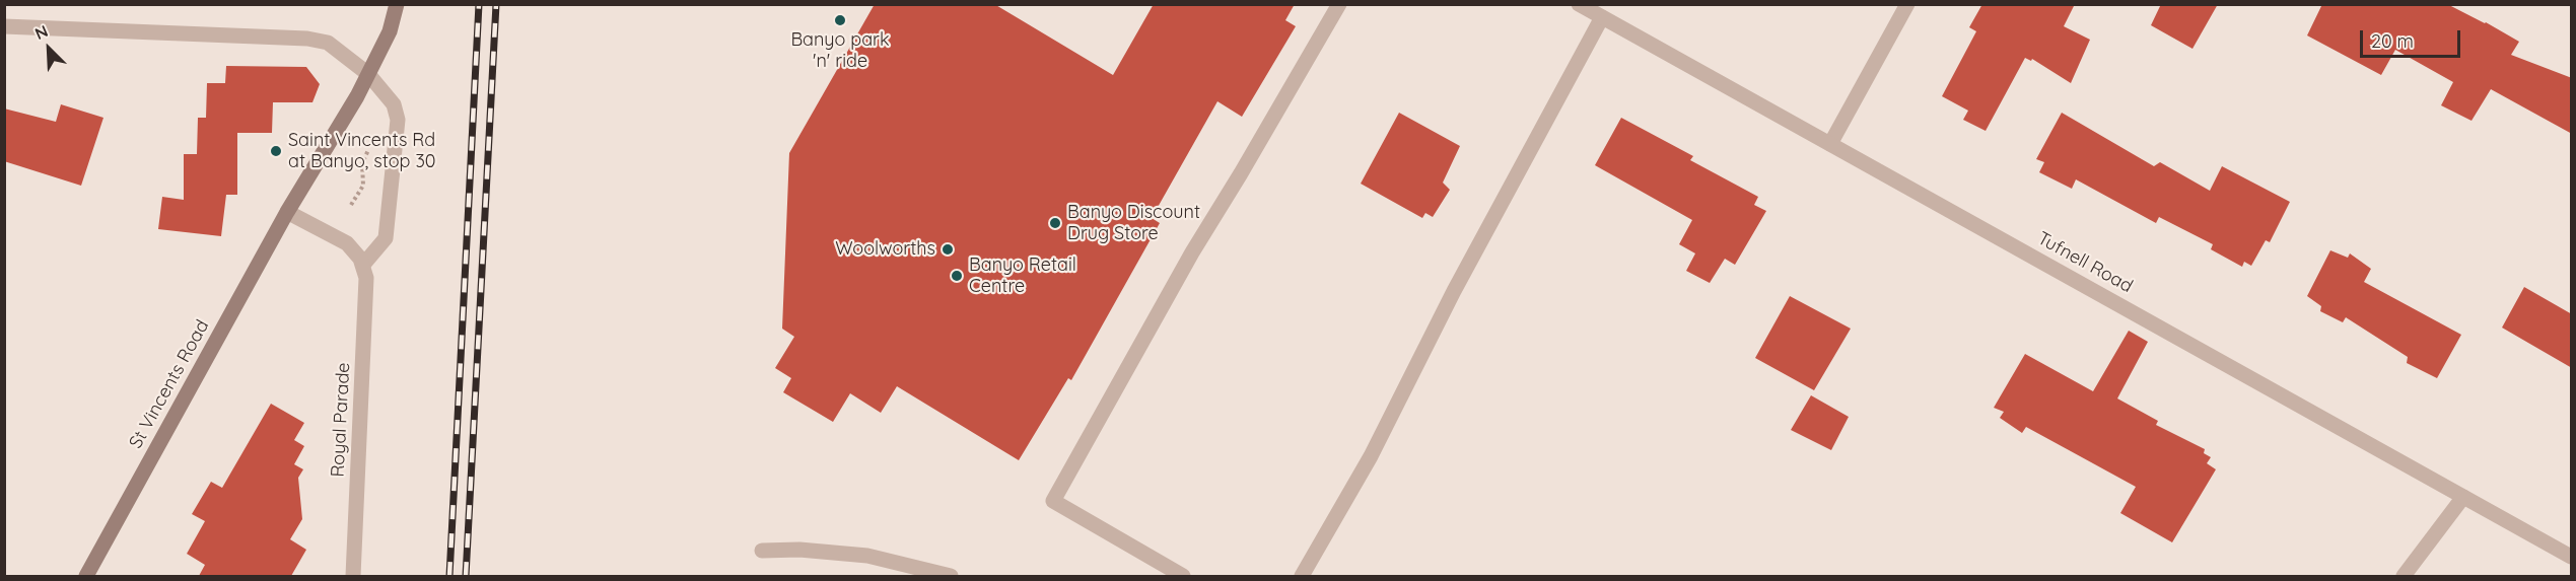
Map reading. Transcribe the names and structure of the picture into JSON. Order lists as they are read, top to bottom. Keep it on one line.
{"streets":{"main road":["St Vincents Road"],"street":["Tufnell Road","Royal Parade"]},"places":["Banyo park 'n' ride","Saint Vincents Rd at Banyo, stop 30","Banyo Discount Drug Store","Woolworths","Banyo Retail Centre"],"scale_bar":"20 m","north":"top left"}
